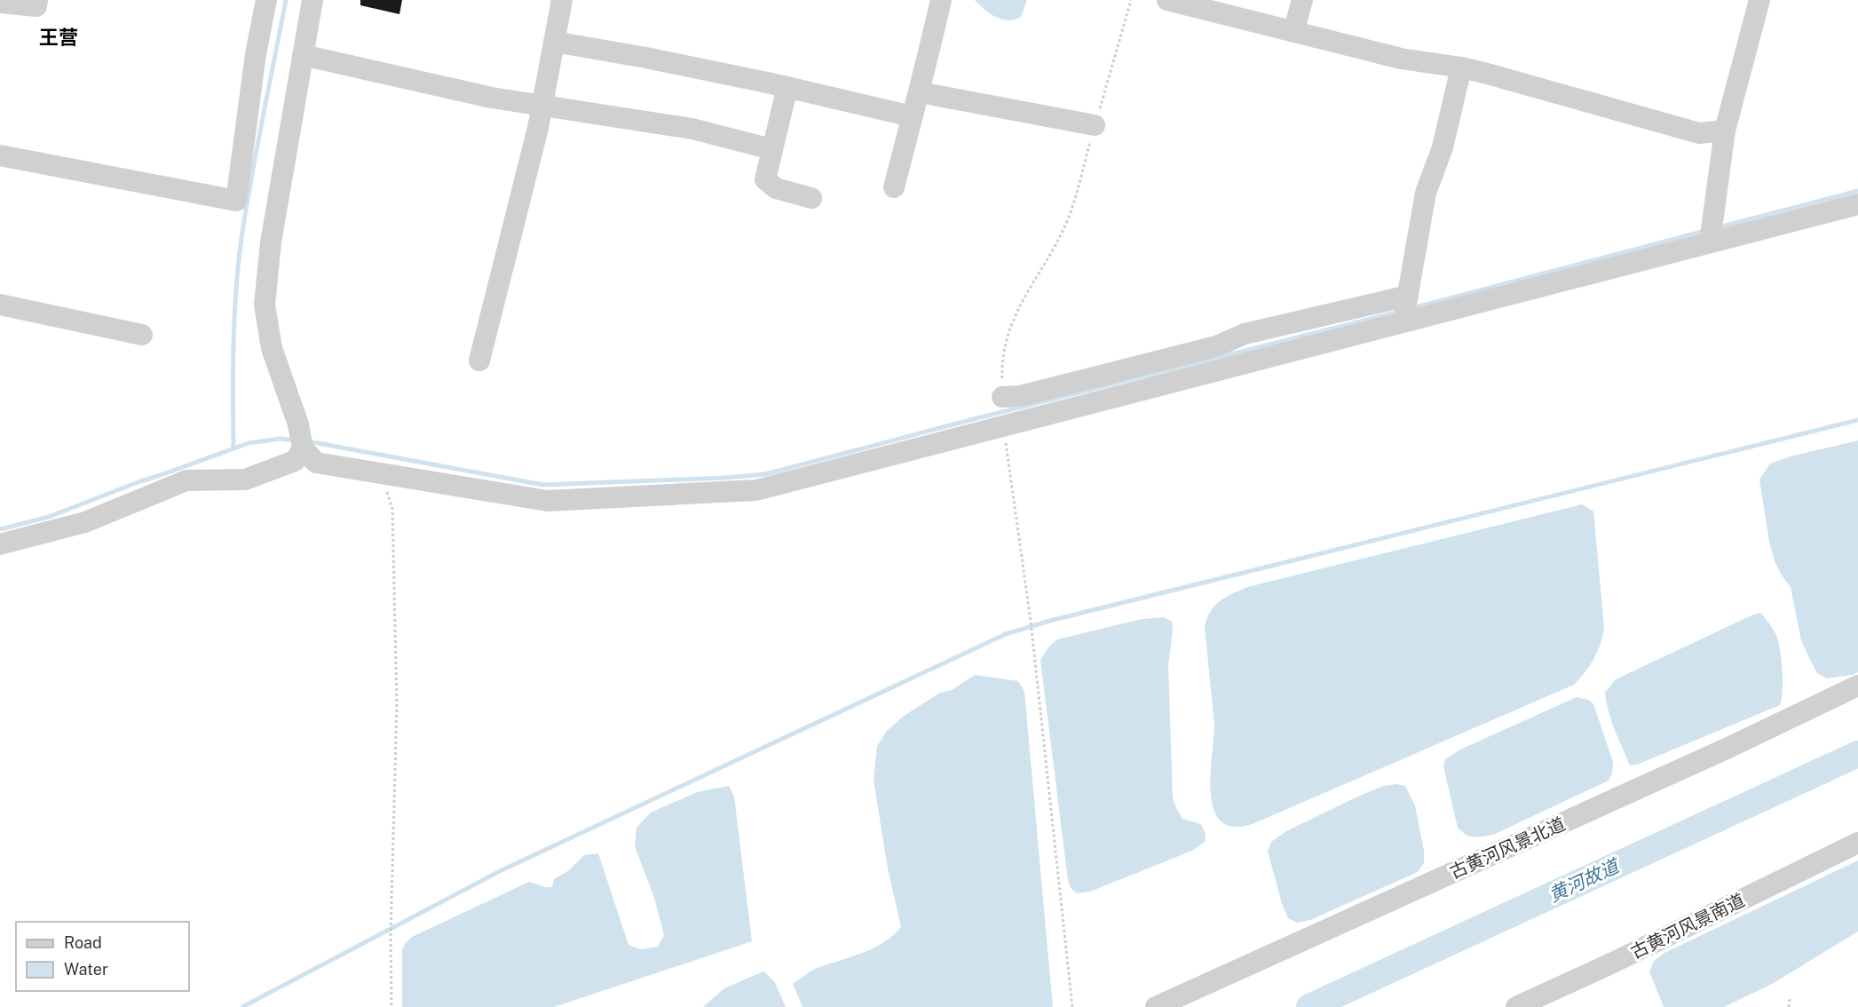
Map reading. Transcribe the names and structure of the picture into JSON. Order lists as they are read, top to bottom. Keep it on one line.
{"streets":{"street":["古黄河风景北道","古黄河风景南道"]},"districts":["王营"],"water":["黄河故道"],"legend":["Road","Water"]}
